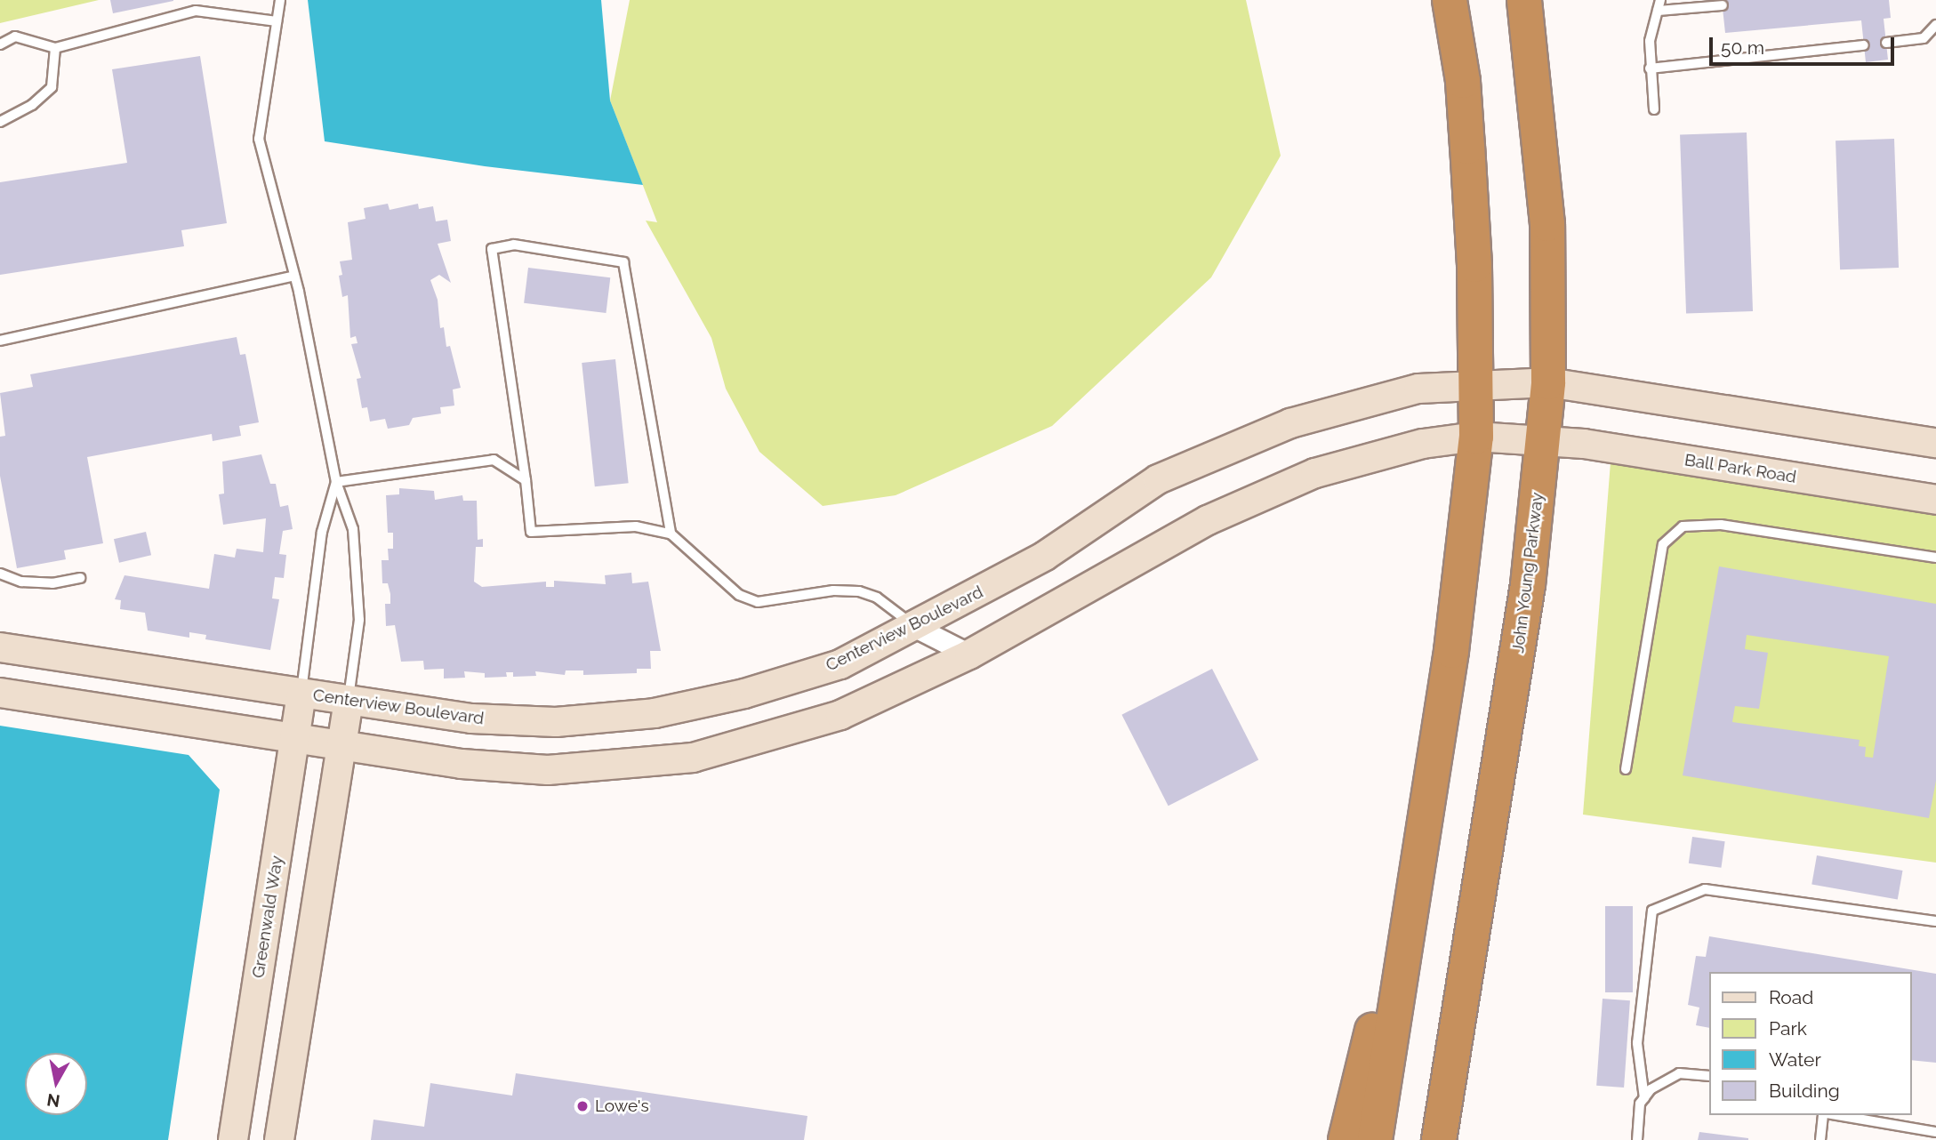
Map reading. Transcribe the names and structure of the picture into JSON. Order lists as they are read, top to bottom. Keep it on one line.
{"streets":{"highway":["John Young Parkway"],"street":["Ball Park Road","Centerview Boulevard","Greenwald Way"]},"crossings":[["Ball Park Road","John Young Parkway"],["John Young Parkway","Centerview Boulevard"],["Centerview Boulevard","Greenwald Way"]],"places":["Lowe's"],"legend":["Road","Park","Water","Building"],"scale_bar":"50 m","north":"bottom"}
